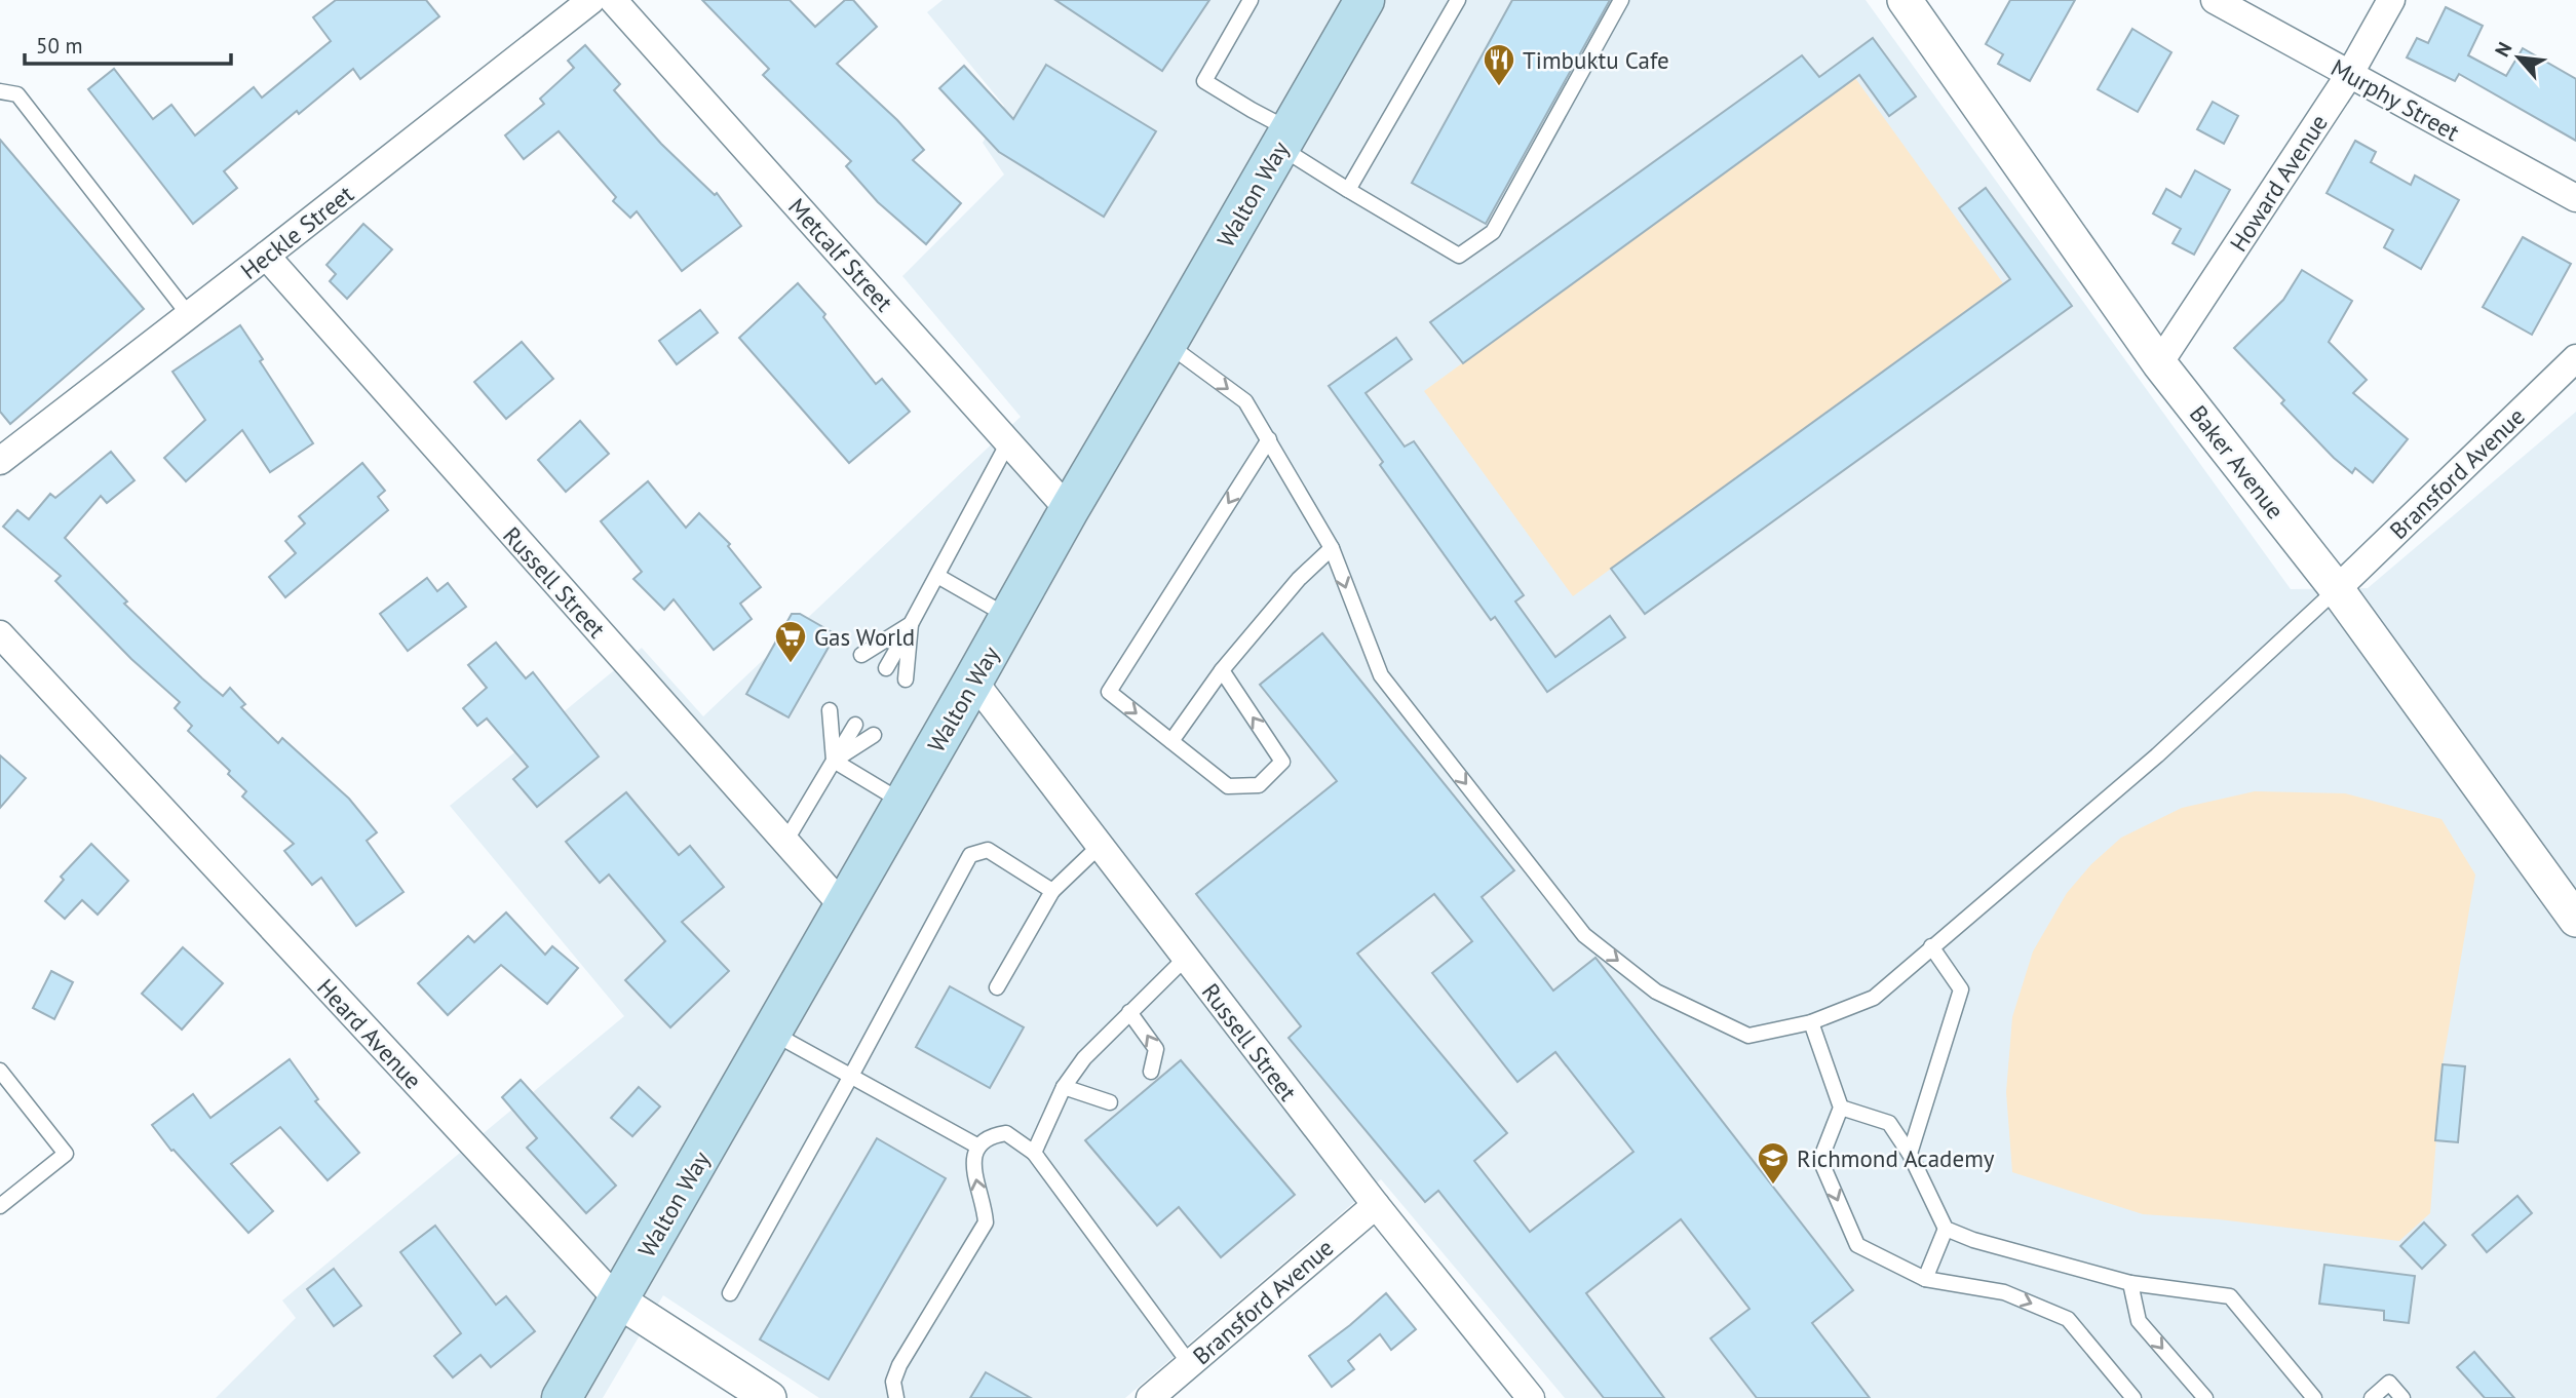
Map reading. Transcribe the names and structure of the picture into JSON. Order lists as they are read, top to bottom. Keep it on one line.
{"streets":{"main road":["Walton Way"],"street":["Murphy Street","Howard Avenue","Heckle Street","Metcalf Street","Baker Avenue","Bransford Avenue","Russell Street","Heard Avenue"]},"crossings":[["Murphy Street","Howard Avenue"],["Howard Avenue","Baker Avenue"],["Walton Way","Metcalf Street"],["Walton Way","Russell Street"],["Walton Way","Heard Avenue"],["Heckle Street","Russell Street"],["Baker Avenue","Bransford Avenue"],["Bransford Avenue","Russell Street"]],"places":{"restaurant":["Timbuktu Cafe"],"supermarket":["Gas World"],"school or university":["Richmond Academy"]},"scale_bar":"50 m","north":"top left"}
